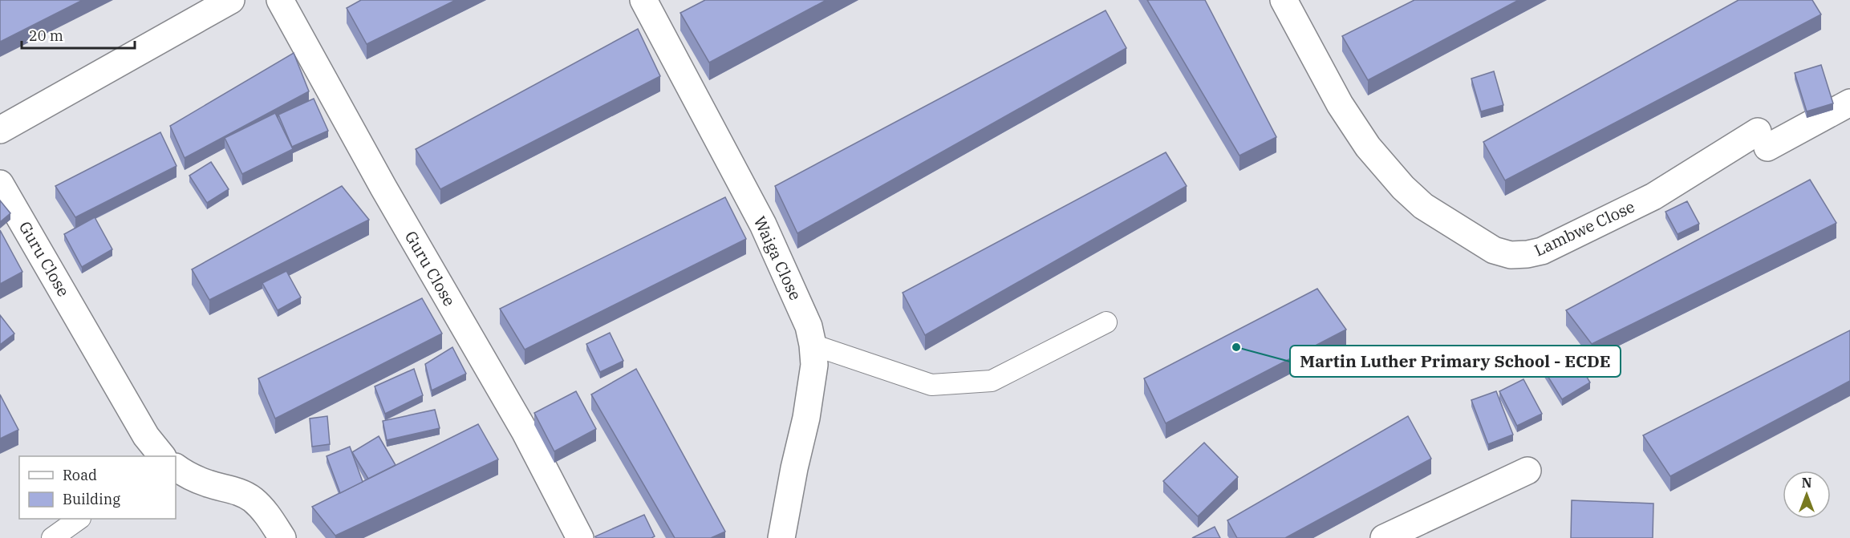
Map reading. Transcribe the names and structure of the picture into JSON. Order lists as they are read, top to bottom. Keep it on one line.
{"streets":{"street":["Lambwe Close","Waiga Close","Guru Close"]},"places":["Martin Luther Primary School - ECDE"],"legend":["Road","Building"],"scale_bar":"20 m","north":"top"}
